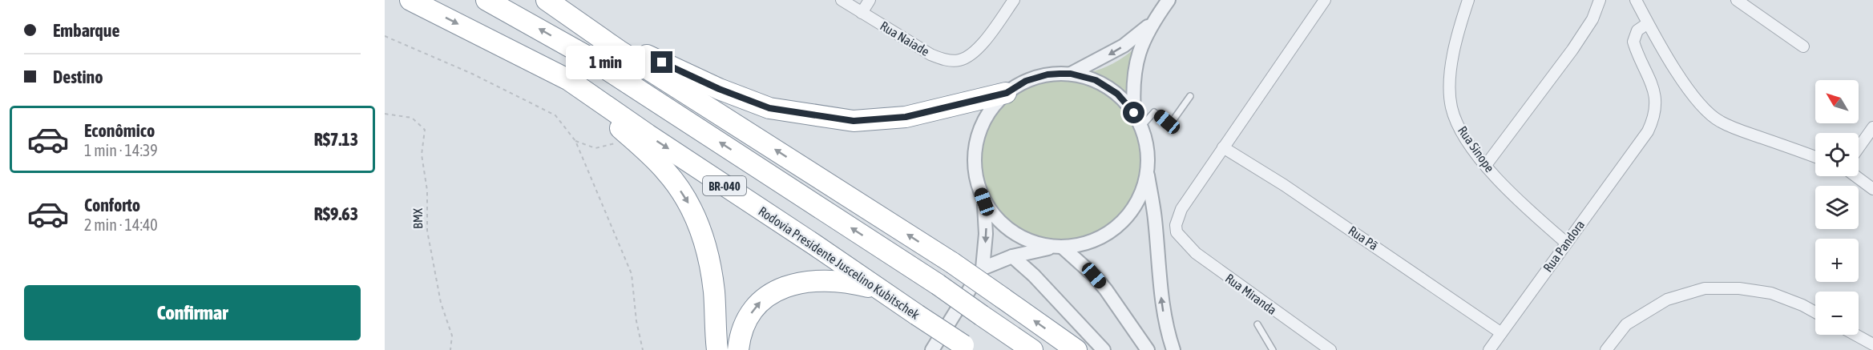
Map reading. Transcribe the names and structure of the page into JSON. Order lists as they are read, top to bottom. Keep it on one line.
{"streets":{"highway":["BR-040","Rodovia Presidente Juscelino Kubitschek"],"street":["Rua Naiade","Rua Sinope","Rua Pã","Rua Pandora","Rua Miranda"],"path":["BMX"]},"crossings":[["Rua Sinope","Rua Pandora"],["Rua Pã","Rua Pandora"],["Rua Pã","Rua Miranda"]],"north":"top left","page":{"banner":["Embarque","Destino"],"bubble":"1 min","map_buttons":["+","−"],"list":[{"name":"Econômico","note":"1 min · 14:39","value":"R$7.13"},{"name":"Conforto","note":"2 min · 14:40","value":"R$9.63"}],"buttons":"Confirmar"}}
